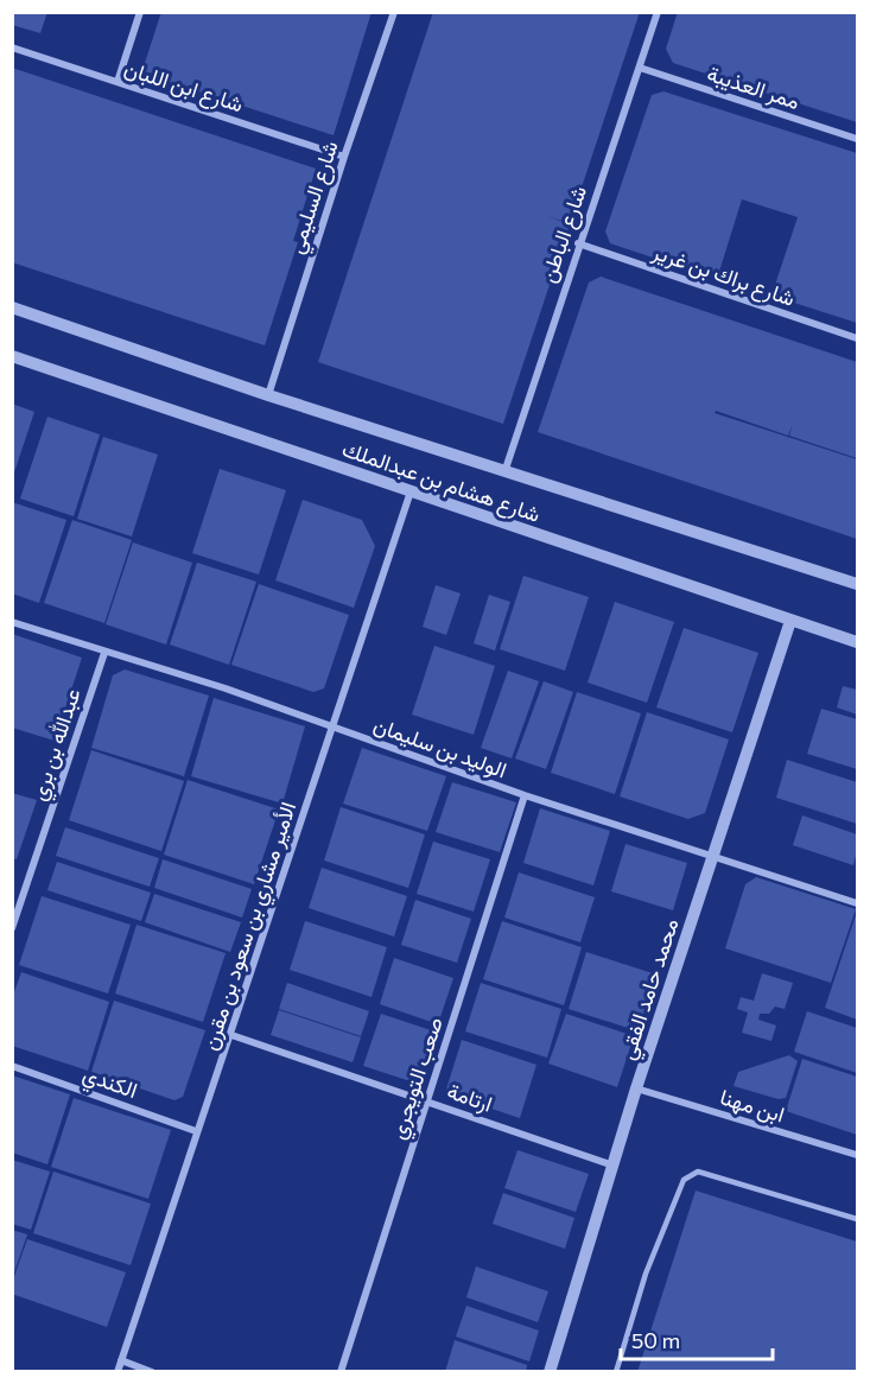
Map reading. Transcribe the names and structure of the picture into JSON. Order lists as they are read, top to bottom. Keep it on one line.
{"streets":{"street":["شارع ابن اللبان","ممر العذيبة","شارع السليمي","شارع الباطن","شارع براك بن غرير","شارع هشام بن عبدالملك","عبدالله بن بري","الوليد بن سليمان","الأمير مشاري بن سعود بن مقرن","محمد حامد الفقي","صعب التويجري","الكندي","ارتامة","ابن مهنا"]},"crossings":[["شارع ابن اللبان","شارع السليمي"],["ممر العذيبة","شارع الباطن"],["شارع السليمي","شارع هشام بن عبدالملك"],["شارع الباطن","شارع براك بن غرير"],["شارع الباطن","شارع هشام بن عبدالملك"],["شارع هشام بن عبدالملك","الأمير مشاري بن سعود بن مقرن"],["شارع هشام بن عبدالملك","محمد حامد الفقي"],["عبدالله بن بري","الوليد بن سليمان"],["الوليد بن سليمان","الأمير مشاري بن سعود بن مقرن"],["الوليد بن سليمان","محمد حامد الفقي"],["الوليد بن سليمان","صعب التويجري"],["الأمير مشاري بن سعود بن مقرن","الكندي"],["الأمير مشاري بن سعود بن مقرن","ارتامة"],["محمد حامد الفقي","ارتامة"],["محمد حامد الفقي","ابن مهنا"],["صعب التويجري","ارتامة"]],"scale_bar":"50 m"}
